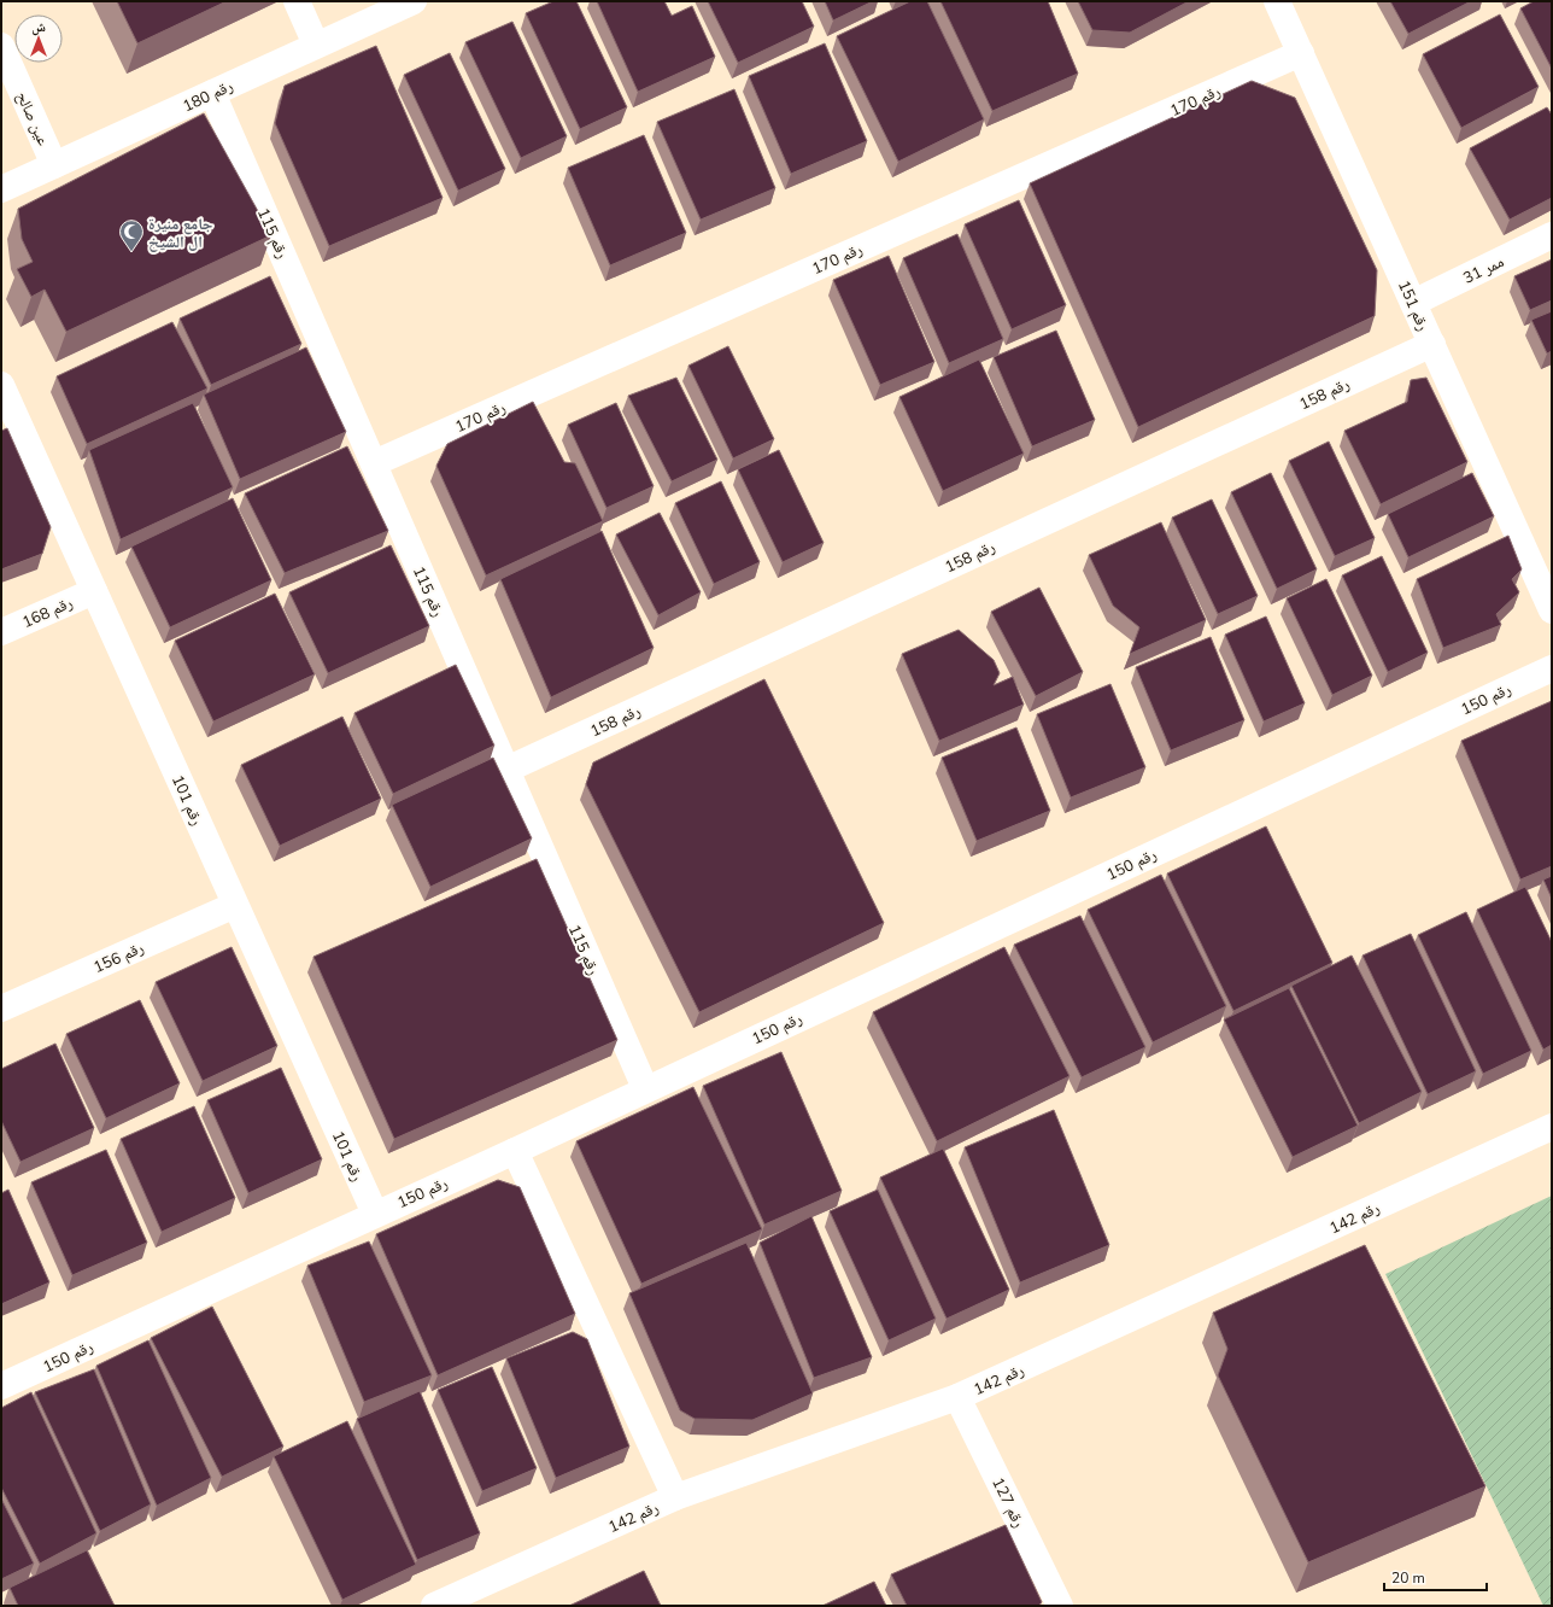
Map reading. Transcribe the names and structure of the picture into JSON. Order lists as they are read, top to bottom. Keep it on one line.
{"streets":{"street":["رقم 180","رقم 170","عين صالح","رقم 115","ممر 31","رقم 151","رقم 158","رقم 168","رقم 150","رقم 101","رقم 156","رقم 142","رقم 127"]},"crossings":[["رقم 180","عين صالح"],["رقم 180","رقم 115"],["رقم 170","رقم 115"],["رقم 170","رقم 151"],["رقم 115","رقم 158"],["رقم 115","رقم 150"],["ممر 31","رقم 151"],["رقم 151","رقم 158"],["رقم 168","رقم 101"],["رقم 150","رقم 101"],["رقم 101","رقم 156"],["رقم 142","رقم 127"]],"places":{"mosque":["جامع منيرة ال الشيخ"]},"scale_bar":"20 m","north":"top"}
